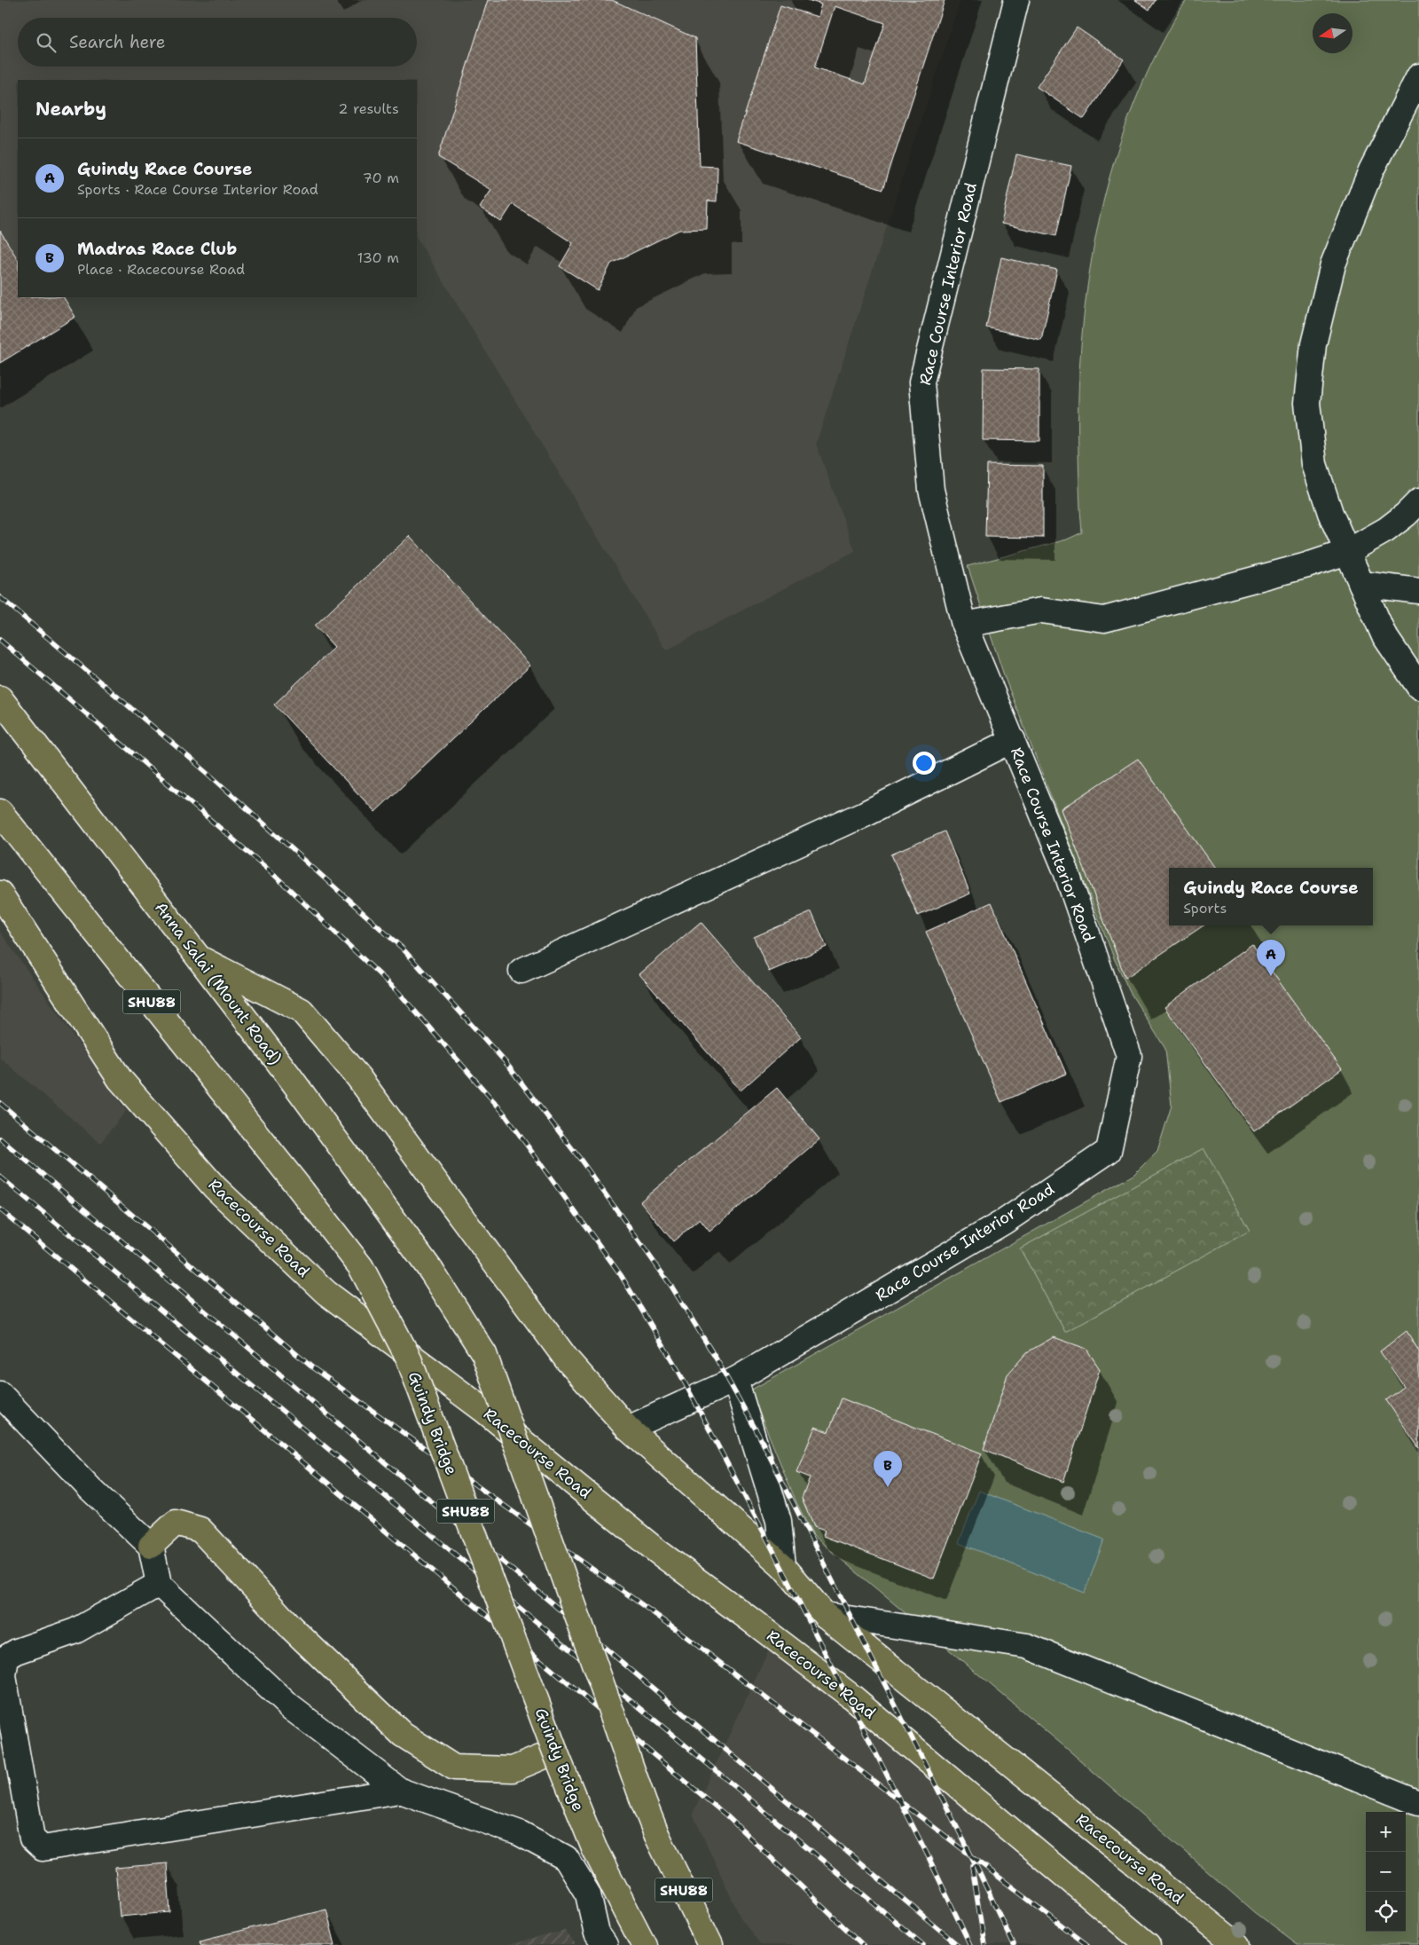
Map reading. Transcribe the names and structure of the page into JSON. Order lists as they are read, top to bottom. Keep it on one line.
{"streets":{"main road":["Anna Salai (Mount Road)","SHU88","Racecourse Road","Guindy Bridge"],"street":["Race Course Interior Road"]},"crossings":[["Race Course Interior Road","Racecourse Road"],["Anna Salai (Mount Road)","Racecourse Road"]],"north":"left","page":{"search":"Search here","heading":["Nearby","2 results"],"list":[{"mark":"A","name":"Guindy Race Course","note":"Sports · Race Course Interior Road","value":"70 m"},{"mark":"B","name":"Madras Race Club","note":"Place · Racecourse Road","value":"130 m"}],"popup":["Guindy Race Course","Sports"],"pins":["A","B"],"map_buttons":["+","−"]}}
